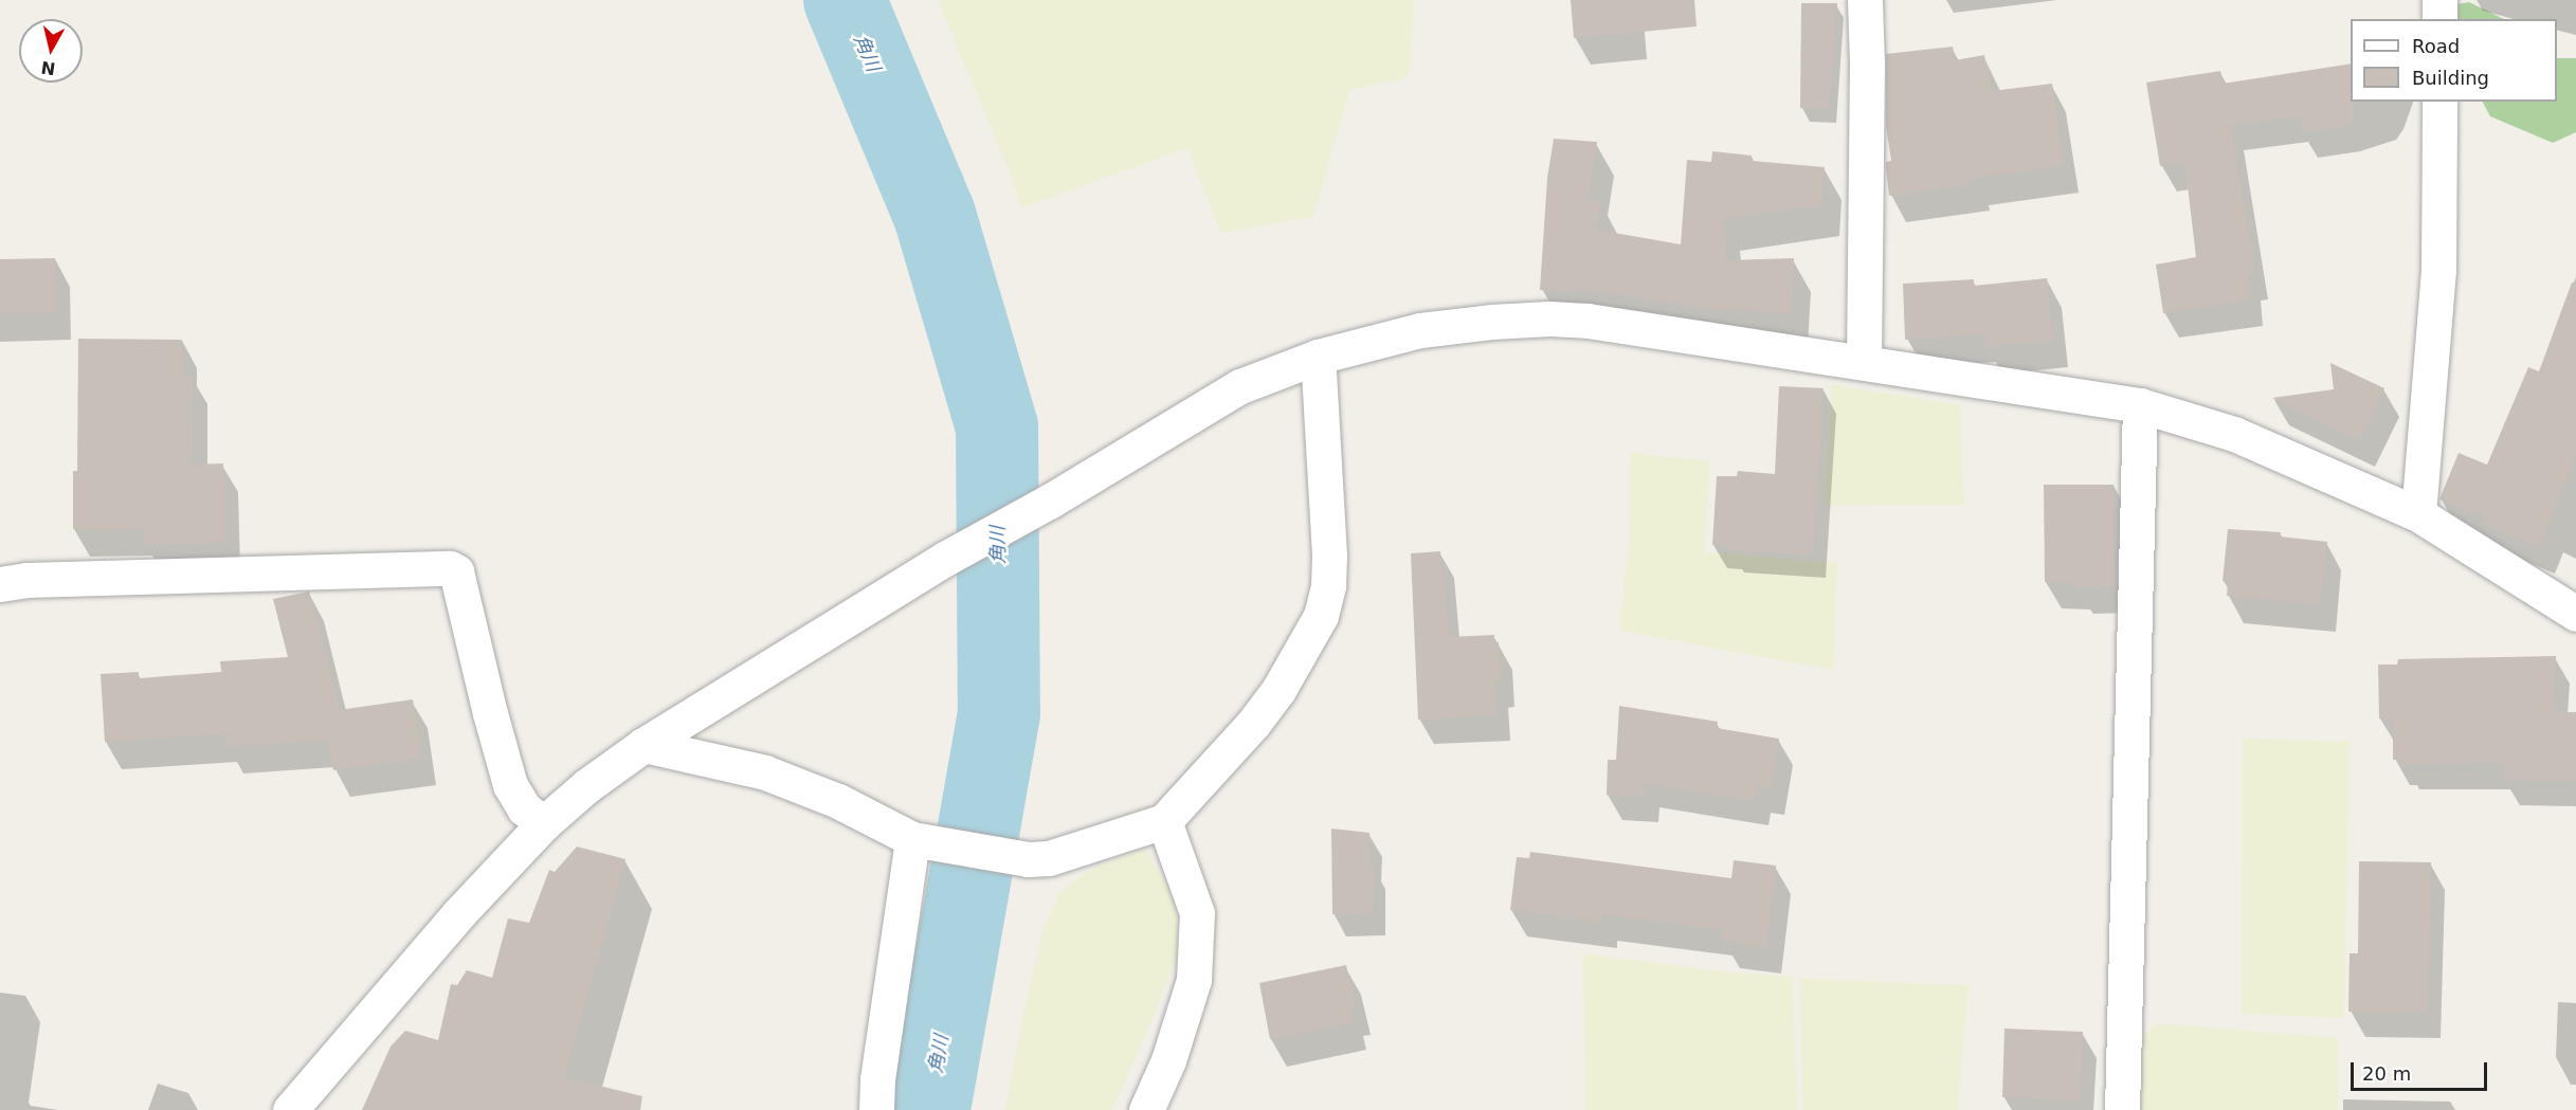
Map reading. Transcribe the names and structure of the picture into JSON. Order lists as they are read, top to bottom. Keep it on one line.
{"water":["角川"],"legend":["Road","Building"],"scale_bar":"20 m","north":"bottom"}
